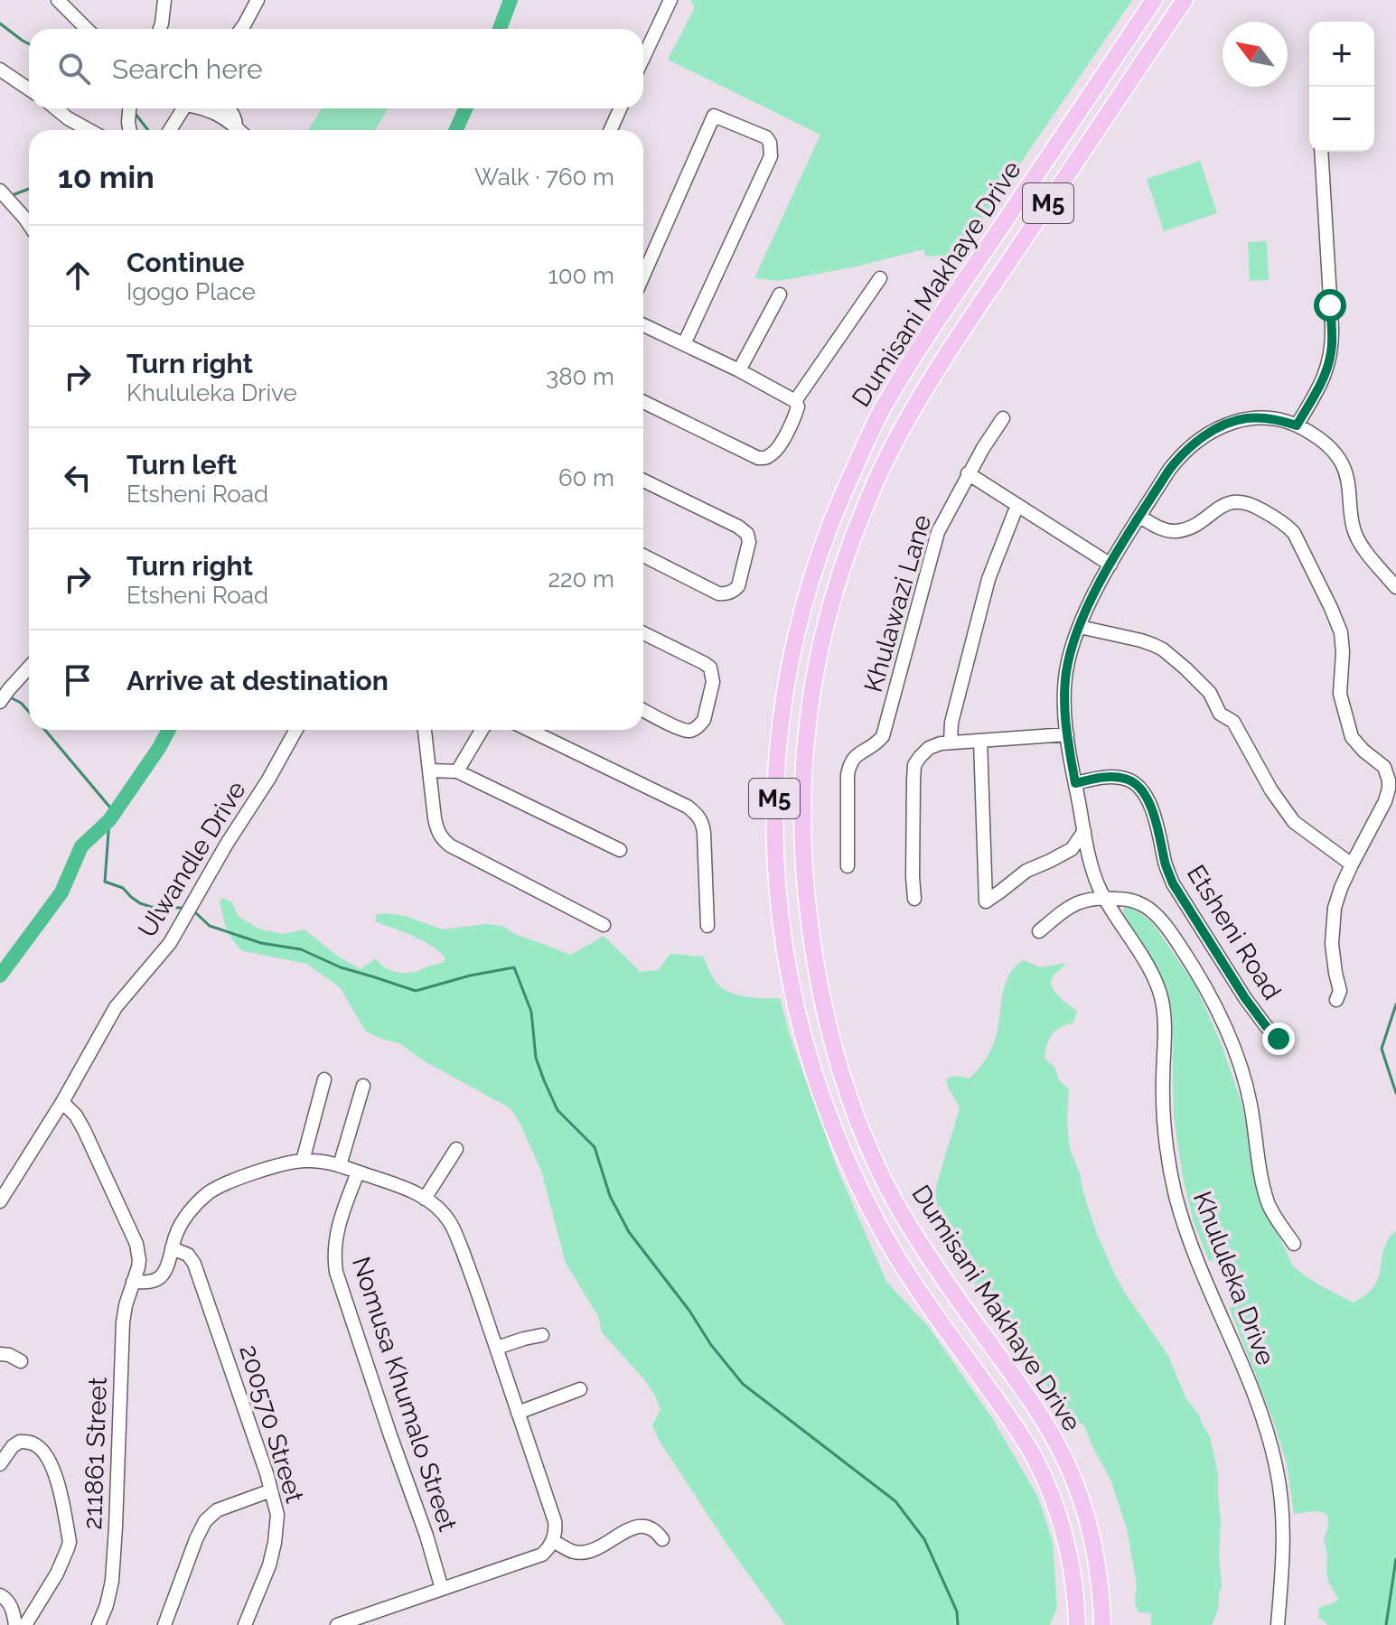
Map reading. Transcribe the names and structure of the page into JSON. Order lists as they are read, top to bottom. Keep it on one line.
{"streets":{"main road":["M5","Dumisani Makhaye Drive"],"street":["Khulawazi Lane","Ulwandle Drive","Etsheni Road","Khululeka Drive","Nomusa Khumalo Street","200570 Street","211861 Street"]},"crossings":[["Etsheni Road","Khululeka Drive"]],"north":"top left","page":{"map_buttons":["+","−"],"search":"Search here","heading":["10 min","Walk · 760 m"],"list":[["Continue","Igogo Place","100 m"],["Turn right","Khululeka Drive","380 m"],["Turn left","Etsheni Road","60 m"],["Turn right","Etsheni Road","220 m"],"Arrive at destination"]}}
